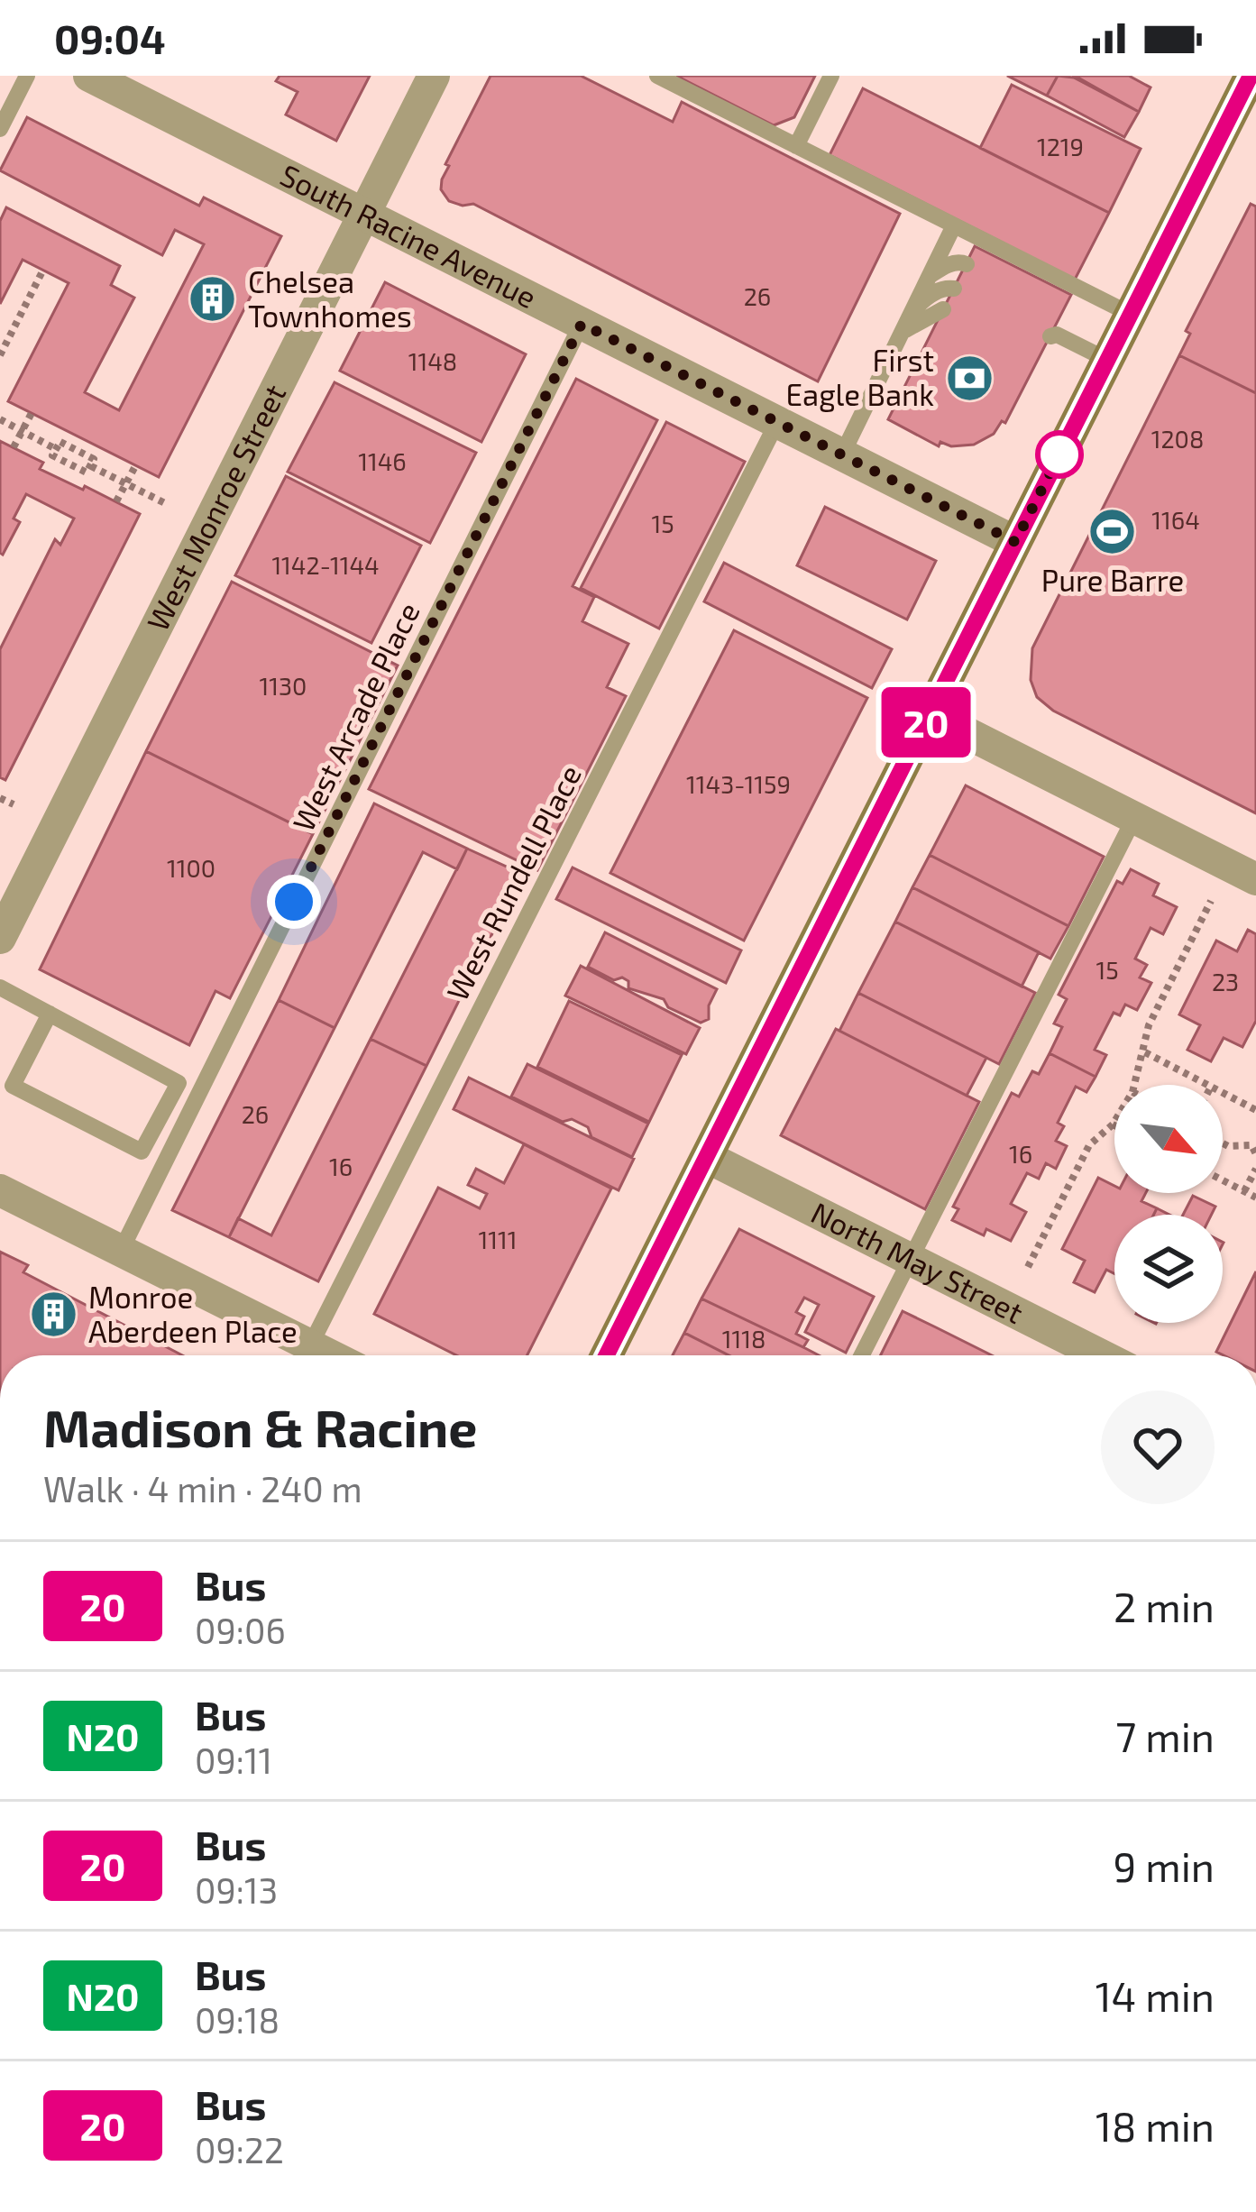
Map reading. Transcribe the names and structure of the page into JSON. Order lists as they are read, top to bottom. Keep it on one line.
{"streets":{"street":["South Racine Avenue","West Monroe Street","North May Street"],"lane":["West Arcade Place","West Rundell Place"]},"crossings":[["South Racine Avenue","West Monroe Street"],["South Racine Avenue","West Arcade Place"],["South Racine Avenue","West Rundell Place"]],"places":{"building":["Chelsea Townhomes","Monroe Aberdeen Place"],"bank":["First Eagle Bank"],"sports":["Pure Barre"]},"lines":["bus line 20"],"house_numbers":["1219","26","1148","1208","1146","1164","15","1142-1144","1130","1143-1159","1100","15","23","26","16","16","1111","1118"],"north":"bottom right","page":{"status":"09:04","on_map":"20","heading":["Madison & Racine","Walk · 4 min · 240 m"],"list":[{"mark":"20","name":"Bus","note":"09:06","value":"2 min"},{"mark":"N20","name":"Bus","note":"09:11","value":"7 min"},{"mark":"20","name":"Bus","note":"09:13","value":"9 min"},{"mark":"N20","name":"Bus","note":"09:18","value":"14 min"},{"mark":"20","name":"Bus","note":"09:22","value":"18 min"}]}}
